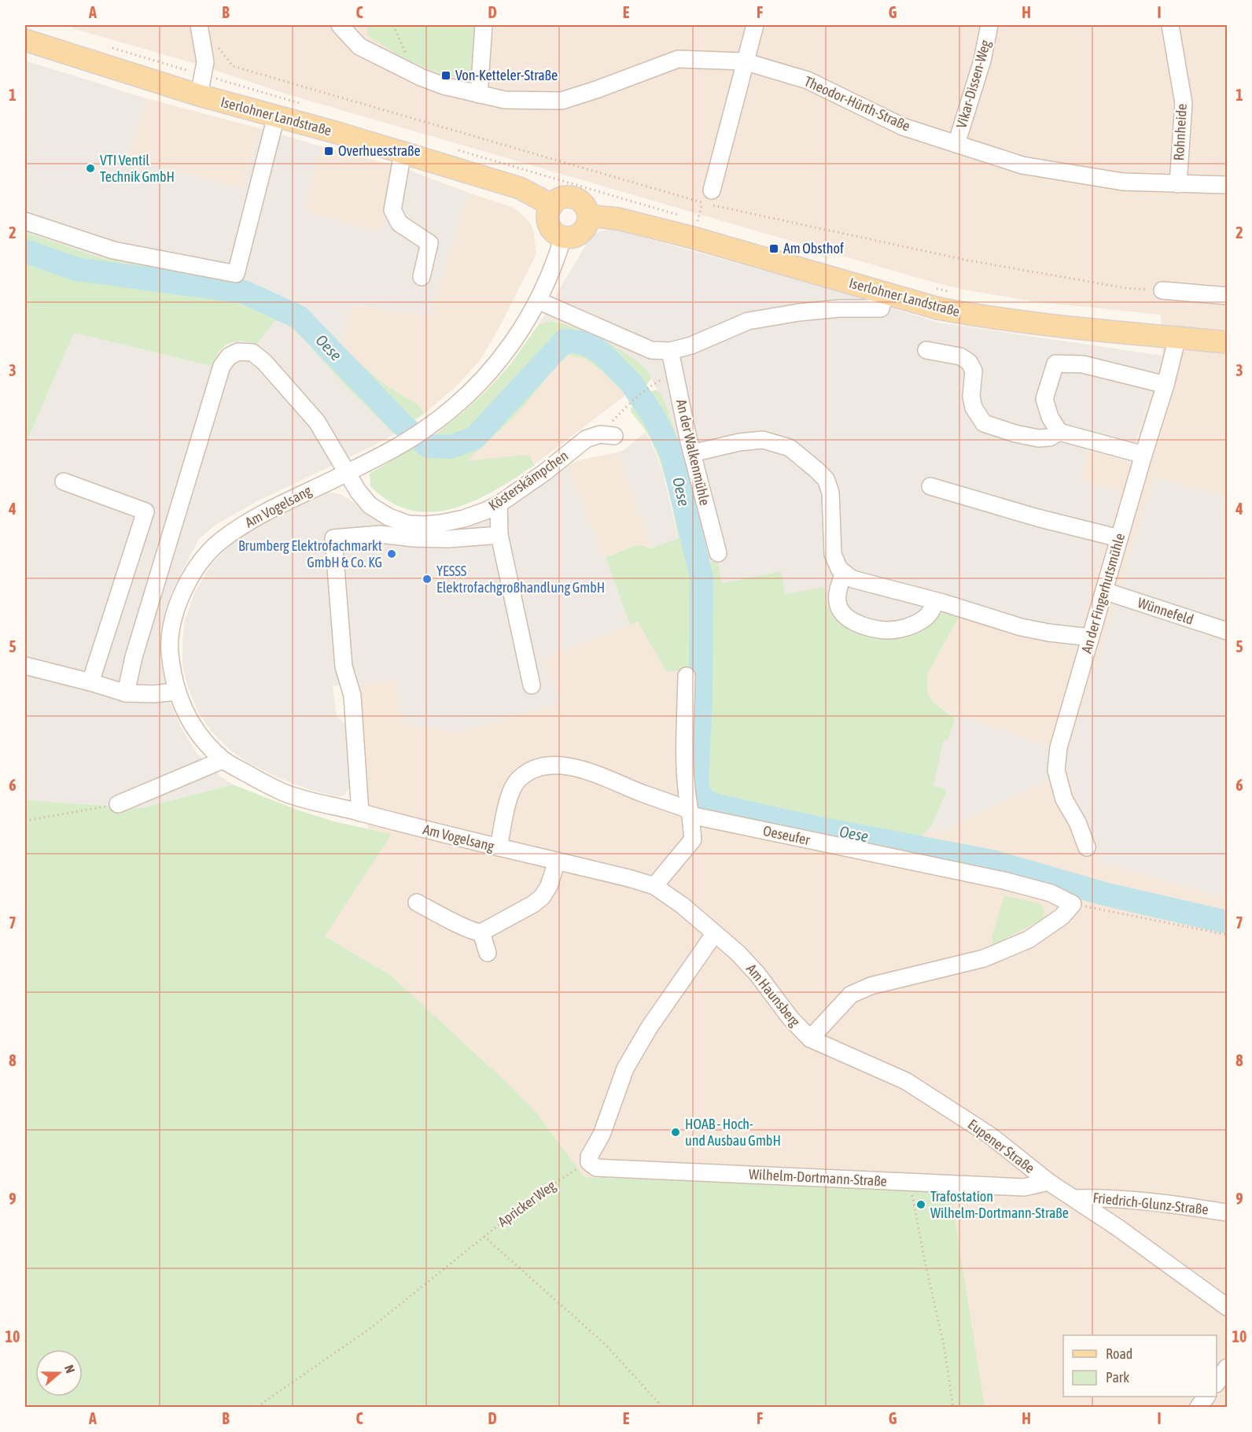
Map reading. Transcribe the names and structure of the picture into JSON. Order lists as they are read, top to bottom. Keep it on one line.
{"streets":{"main road":["Iserlohner Landstraße"],"street":["Vikar-Dissen-Weg","Theodor-Hürth-Straße","Rohnheide","An der Walkenmühle","Kösterskämpchen","Am Vogelsang","An der Fingerhutsmühle","Wünnefeld","Oeseufer","Am Haunsberg","Eupener Straße","Wilhelm-Dortmann-Straße","Friedrich-Glunz-Straße"],"path":["Apricker Weg"]},"crossings":[["Vikar-Dissen-Weg","Theodor-Hürth-Straße"],["Theodor-Hürth-Straße","Rohnheide"],["Iserlohner Landstraße","Am Vogelsang"],["Iserlohner Landstraße","An der Fingerhutsmühle"],["Kösterskämpchen","Am Vogelsang"],["Am Vogelsang","Oeseufer"],["Am Vogelsang","Am Haunsberg"],["An der Fingerhutsmühle","Wünnefeld"],["Oeseufer","Am Haunsberg"],["Am Haunsberg","Eupener Straße"],["Eupener Straße","Wilhelm-Dortmann-Straße"],["Eupener Straße","Friedrich-Glunz-Straße"],["Wilhelm-Dortmann-Straße","Apricker Weg"]],"water":["Oese"],"places":{"transit":["Von-Ketteler-Straße","Overhuesstraße","Am Obsthof"],"other":["VTI Ventil Technik GmbH","Brumberg Elektrofachmarkt GmbH & Co. KG","YESSS Elektrofachgroßhandlung GmbH","HOAB - Hoch- und Ausbau GmbH","Trafostation Wilhelm-Dortmann-Straße"]},"legend":["Road","Park"],"north":"right","grid":{"columns":["A","B","C","D","E","F","G","H","I"],"rows":["1","2","3","4","5","6","7","8","9","10"]}}
